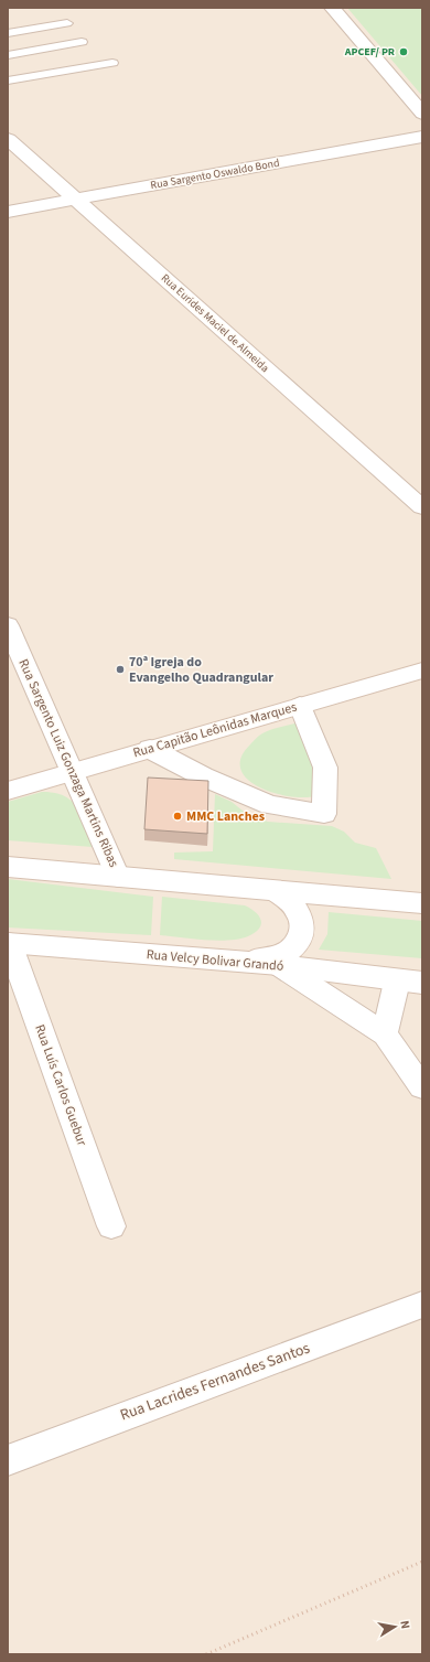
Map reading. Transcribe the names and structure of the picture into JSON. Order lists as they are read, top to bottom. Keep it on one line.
{"streets":{"street":["Rua Sargento Oswaldo Bond","Rua Eurides Maciel de Almeida","Rua Capitão Leônidas Marques","Rua Sargento Luiz Gonzaga Martins Ribas","Rua Velcy Bolivar Grandó","Rua Luís Carlos Guebur","Rua Lacrides Fernandes Santos"]},"crossings":[["Rua Sargento Oswaldo Bond","Rua Eurides Maciel de Almeida"],["Rua Capitão Leônidas Marques","Rua Sargento Luiz Gonzaga Martins Ribas"],["Rua Velcy Bolivar Grandó","Rua Luís Carlos Guebur"]],"places":["APCEF/ PR","70ª Igreja do Evangelho Quadrangular","MMC Lanches"],"north":"right"}
